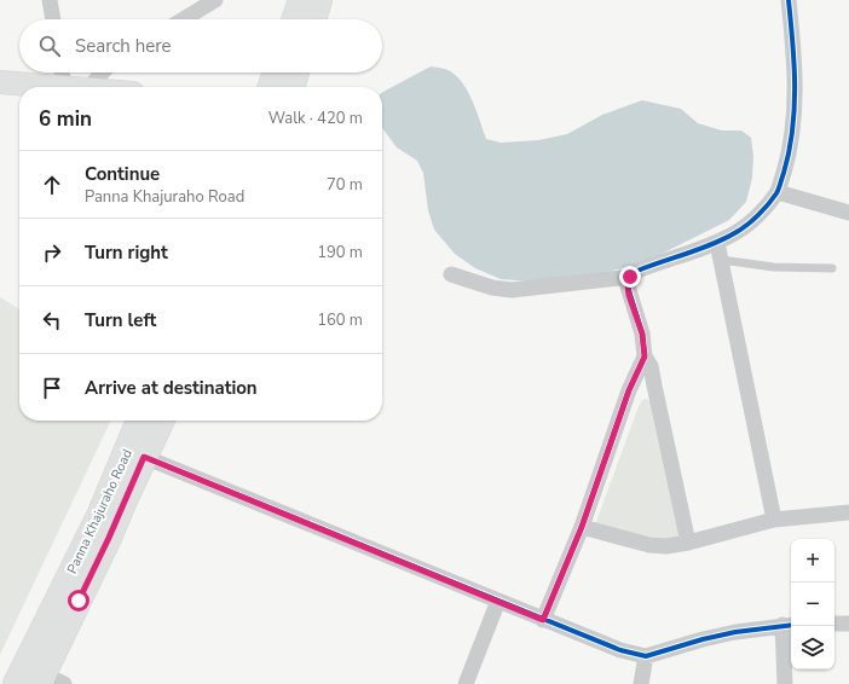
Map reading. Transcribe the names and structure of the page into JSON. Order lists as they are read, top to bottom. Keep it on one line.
{"streets":{"main road":["Panna Khajuraho Road"]},"page":{"search":"Search here","heading":["6 min","Walk · 420 m"],"list":[["Continue","Panna Khajuraho Road","70 m"],["Turn right","190 m"],["Turn left","160 m"],"Arrive at destination"],"map_buttons":["+","−"]}}
